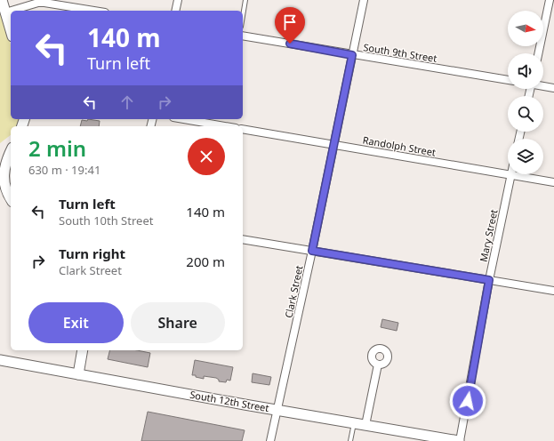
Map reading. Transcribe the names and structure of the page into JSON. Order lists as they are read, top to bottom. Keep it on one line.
{"streets":{"street":["South 9th Street","Randolph Street","Mary Street","Clark Street","South 12th Street"]},"crossings":[["South 9th Street","Clark Street"],["Randolph Street","Mary Street"],["Randolph Street","Clark Street"],["Mary Street","South 12th Street"],["Clark Street","South 12th Street"]],"north":"right","page":{"turn":["140 m","Turn left"],"heading":["2 min","630 m · 19:41"],"list":[{"name":"Turn left","note":"South 10th Street","value":"140 m"},{"name":"Turn right","note":"Clark Street","value":"200 m"}],"buttons":["Exit","Share"]}}
